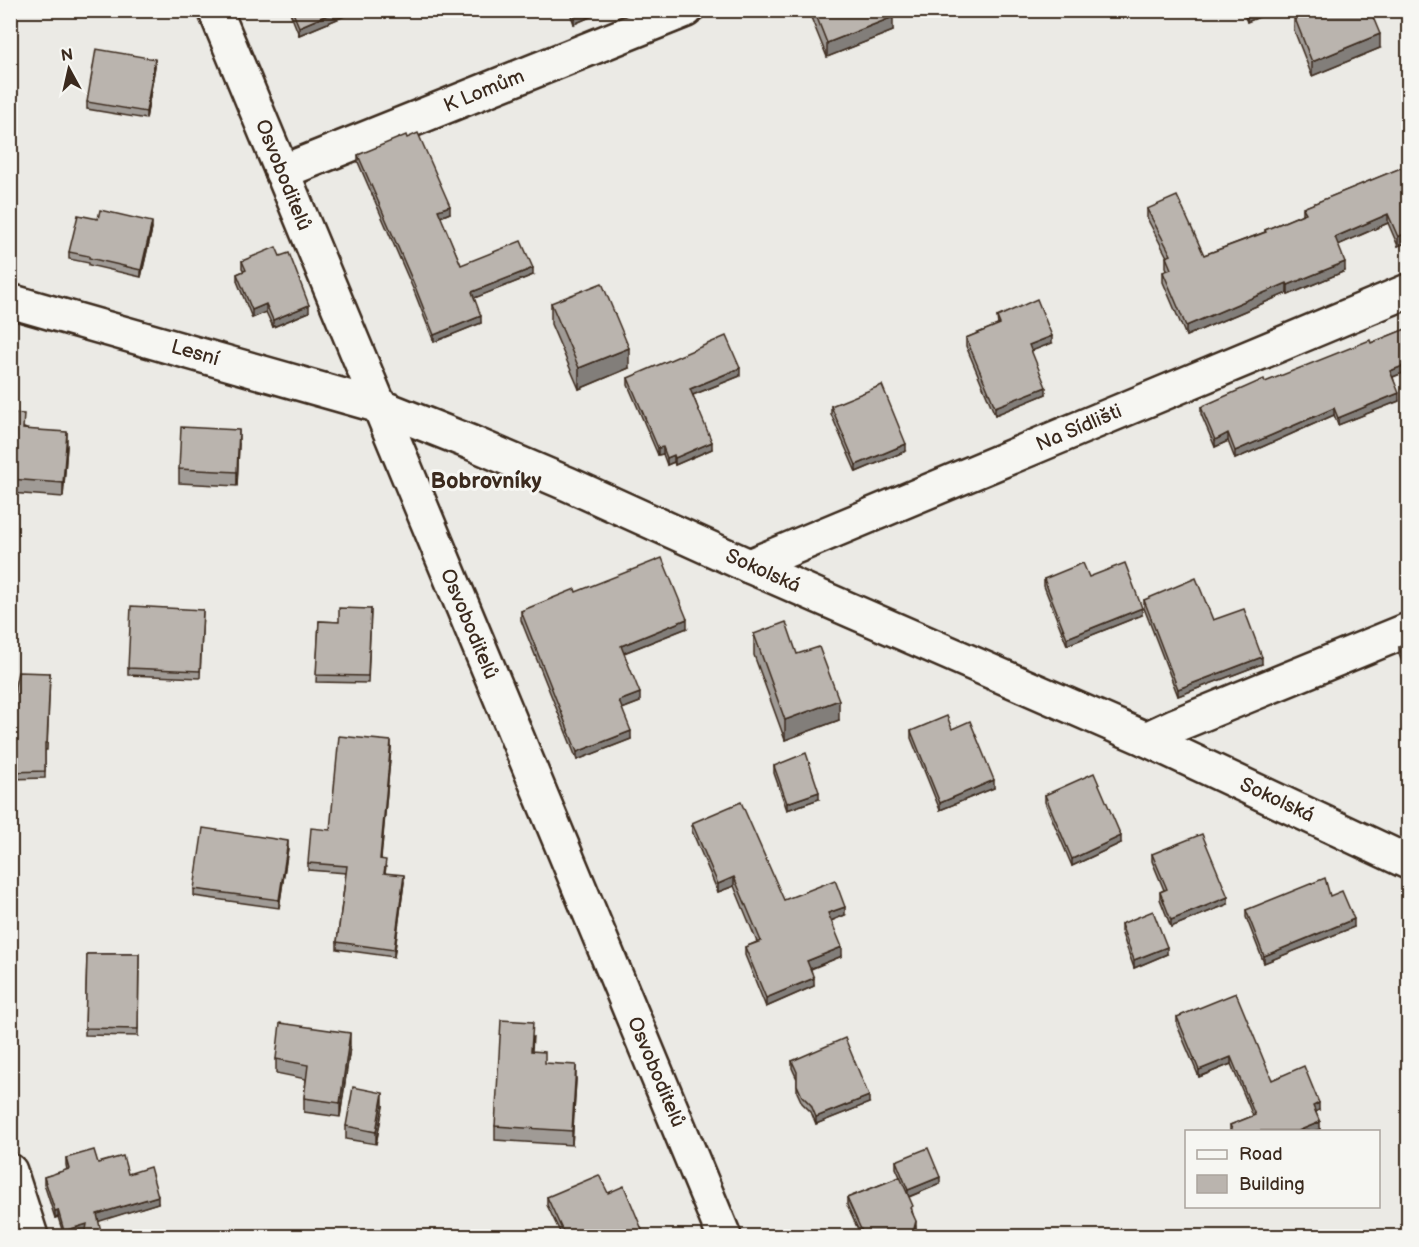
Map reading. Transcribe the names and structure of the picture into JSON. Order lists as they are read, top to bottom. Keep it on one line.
{"streets":{"street":["K Lomům","Osvoboditelů","Lesní","Na Sídlišti","Sokolská"]},"crossings":[["K Lomům","Osvoboditelů"],["Osvoboditelů","Lesní"],["Osvoboditelů","Sokolská"],["Lesní","Sokolská"],["Na Sídlišti","Sokolská"]],"districts":["Bobrovníky"],"legend":["Road","Building"],"north":"top"}
